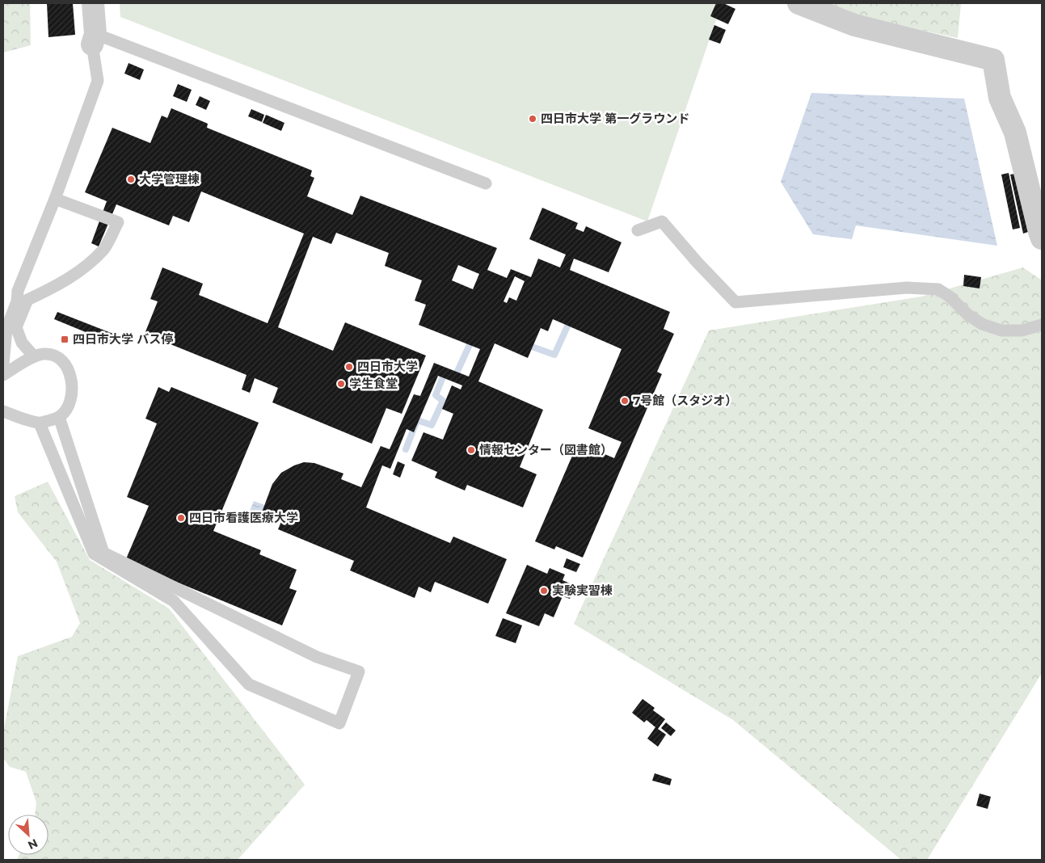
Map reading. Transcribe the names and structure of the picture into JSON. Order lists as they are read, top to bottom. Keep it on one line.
{"places":{"other":["四日市大学 第一グラウンド","大学管理棟","四日市大学","学生食堂","7号館（スタジオ）","情報センター（図書館）","四日市看護医療大学","実験実習棟"],"transit":["四日市大学 バス停"]},"north":"bottom right"}
